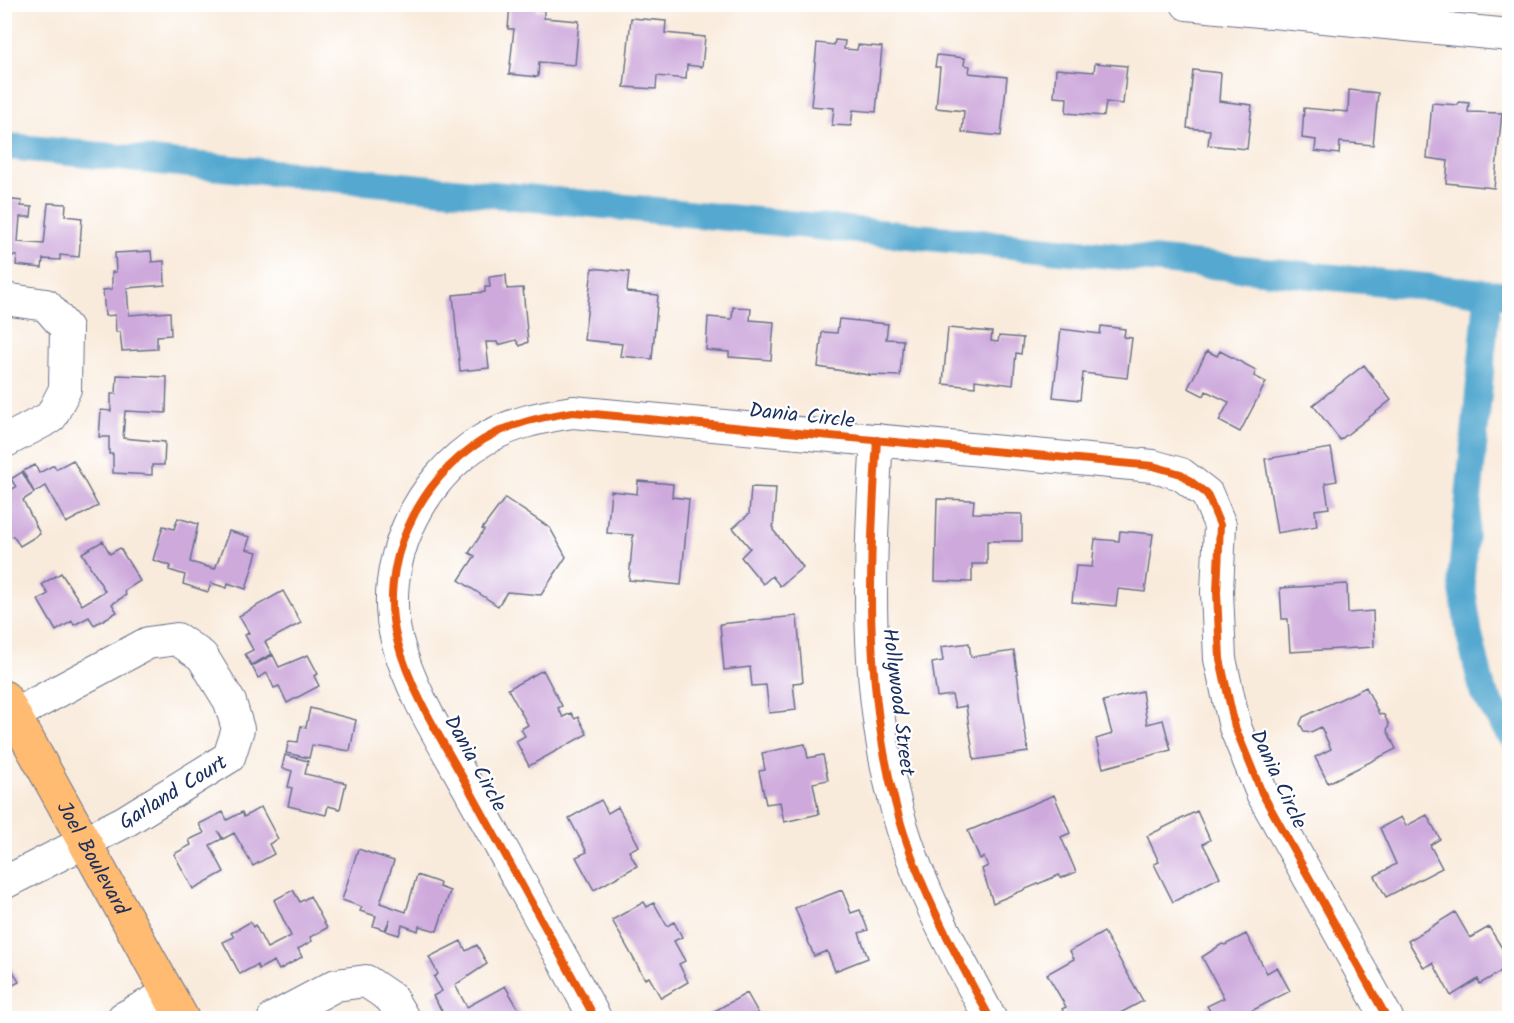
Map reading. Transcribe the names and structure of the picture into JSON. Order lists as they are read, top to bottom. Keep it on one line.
{"streets":{"main road":["Joel Boulevard"],"street":["Dania Circle","Hollywood Street","Garland Court"]},"crossings":[["Dania Circle","Hollywood Street"],["Garland Court","Joel Boulevard"]]}
